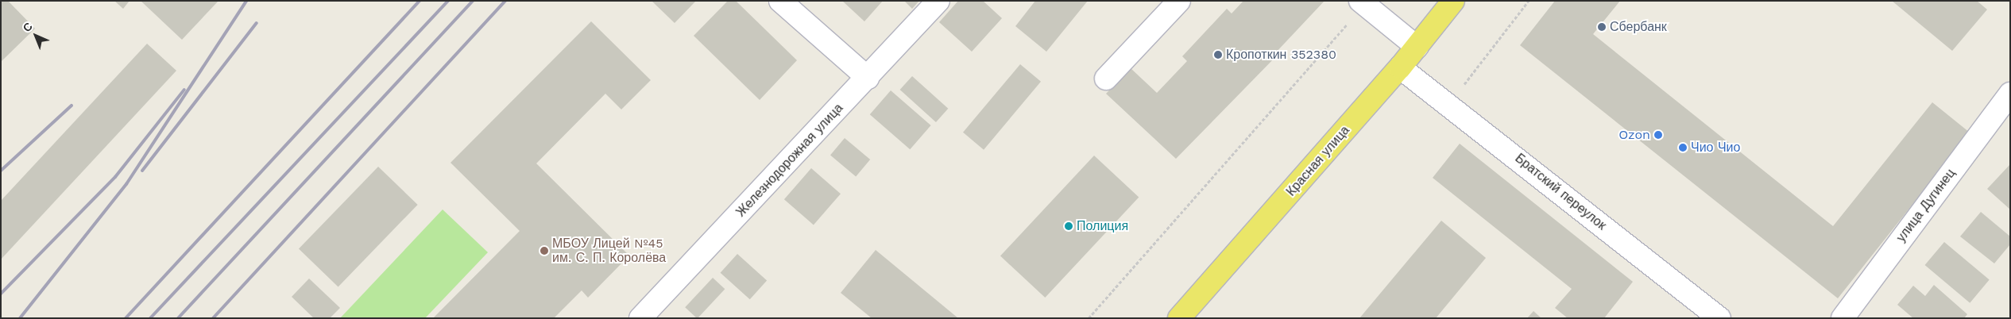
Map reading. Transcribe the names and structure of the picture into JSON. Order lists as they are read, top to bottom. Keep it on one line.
{"streets":{"main road":["Красная улица"],"street":["Железнодорожная улица","Братский переулок","улица Дугинец"]},"crossings":[["Красная улица","Братский переулок"]],"places":["Сбербанк","Кропоткин 352380","Ozon","Чио Чио","Полиция","МБОУ Лицей №45 им. С. П. Королёва"],"north":"top left"}
